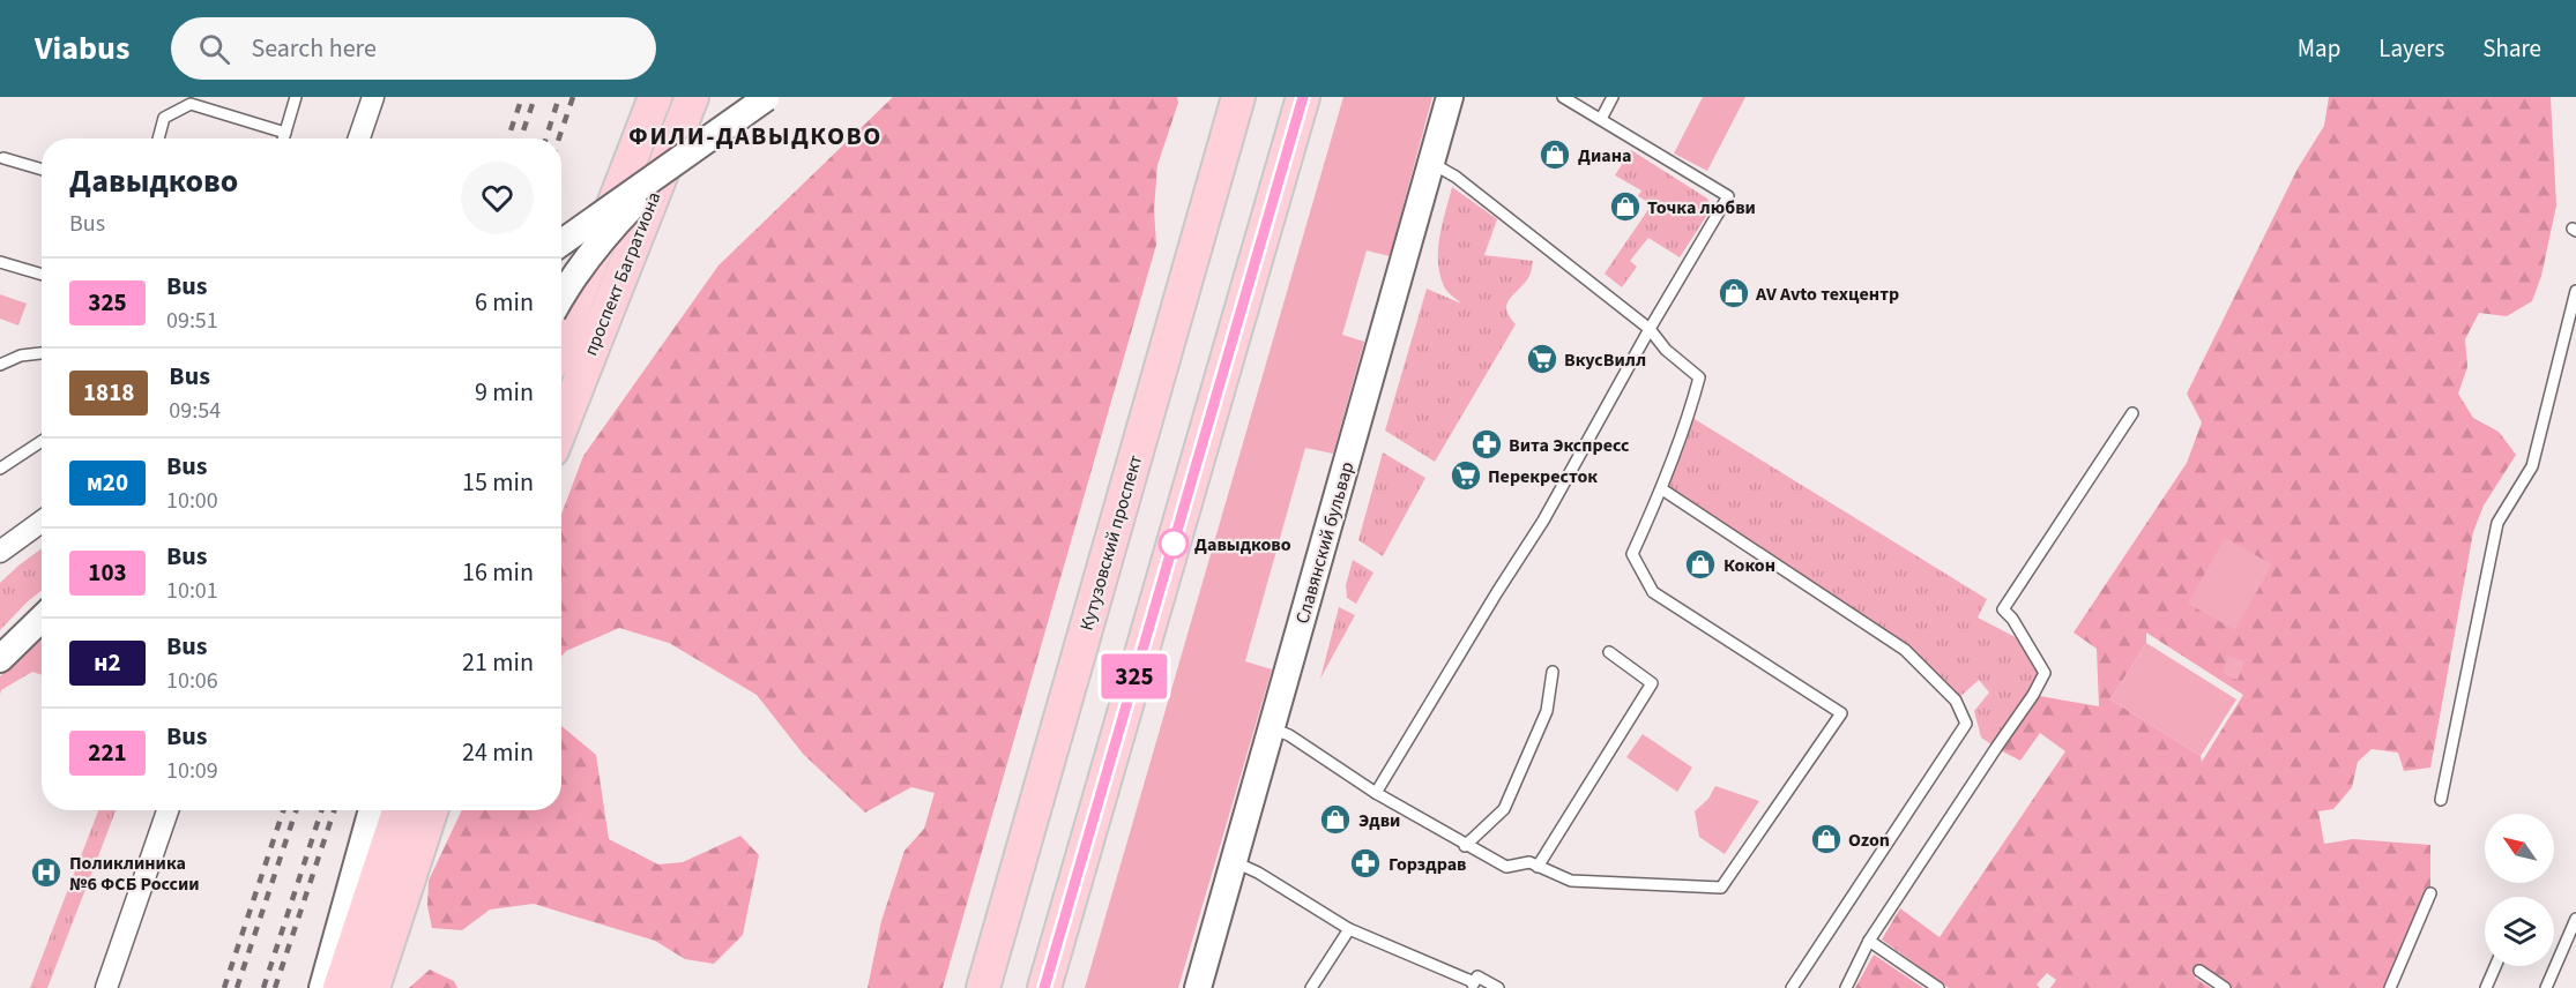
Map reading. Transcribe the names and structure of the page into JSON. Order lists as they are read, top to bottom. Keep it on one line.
{"streets":{"main road":["проспект Багратиона","Кутузовский проспект"],"street":["Славянский бульвар"]},"districts":["ФИЛИ-ДАВЫДКОВО"],"places":{"shop":["Диана","Точка любви","AV Avto техцентр","Кокон","Эдви","Ozon"],"supermarket":["ВкусВилл","Перекресток"],"pharmacy":["Вита Экспресс","Горздрав"],"other":["Давыдково"],"hospital":["Поликлиника №6 ФСБ России"]},"lines":["bus line 325"],"north":"top left","page":{"header":"Viabus","search":"Search here","nav":["Map","Layers","Share"],"on_map":"325","heading":["Давыдково","Bus"],"list":[{"mark":"325","name":"Bus","note":"09:51","value":"6 min"},{"mark":"1818","name":"Bus","note":"09:54","value":"9 min"},{"mark":"м20","name":"Bus","note":"10:00","value":"15 min"},{"mark":"103","name":"Bus","note":"10:01","value":"16 min"},{"mark":"н2","name":"Bus","note":"10:06","value":"21 min"},{"mark":"221","name":"Bus","note":"10:09","value":"24 min"}]}}
